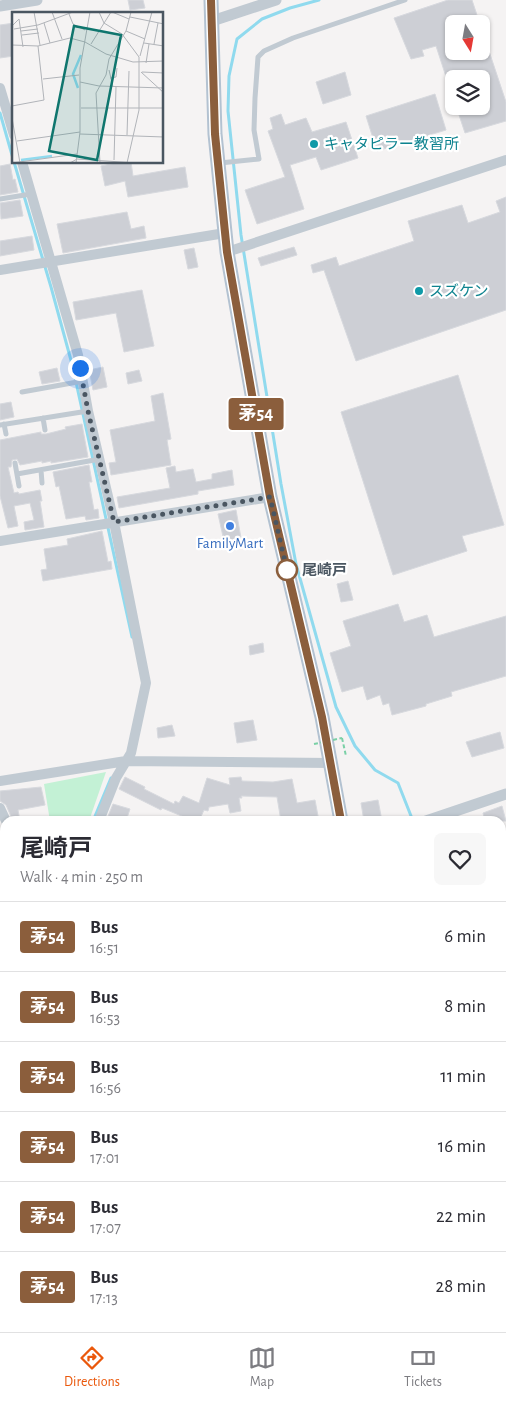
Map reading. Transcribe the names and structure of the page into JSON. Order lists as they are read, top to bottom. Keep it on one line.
{"places":["キャタピラー教習所","スズケン","FamilyMart","尾崎戸"],"lines":["bus line 茅54"],"north":"bottom","page":{"on_map":"茅54","heading":["尾崎戸","Walk · 4 min · 250 m"],"list":[{"mark":"茅54","name":"Bus","note":"16:51","value":"6 min"},{"mark":"茅54","name":"Bus","note":"16:53","value":"8 min"},{"mark":"茅54","name":"Bus","note":"16:56","value":"11 min"},{"mark":"茅54","name":"Bus","note":"17:01","value":"16 min"},{"mark":"茅54","name":"Bus","note":"17:07","value":"22 min"},{"mark":"茅54","name":"Bus","note":"17:13","value":"28 min"}],"tabs":["Directions","Map","Tickets"]}}
